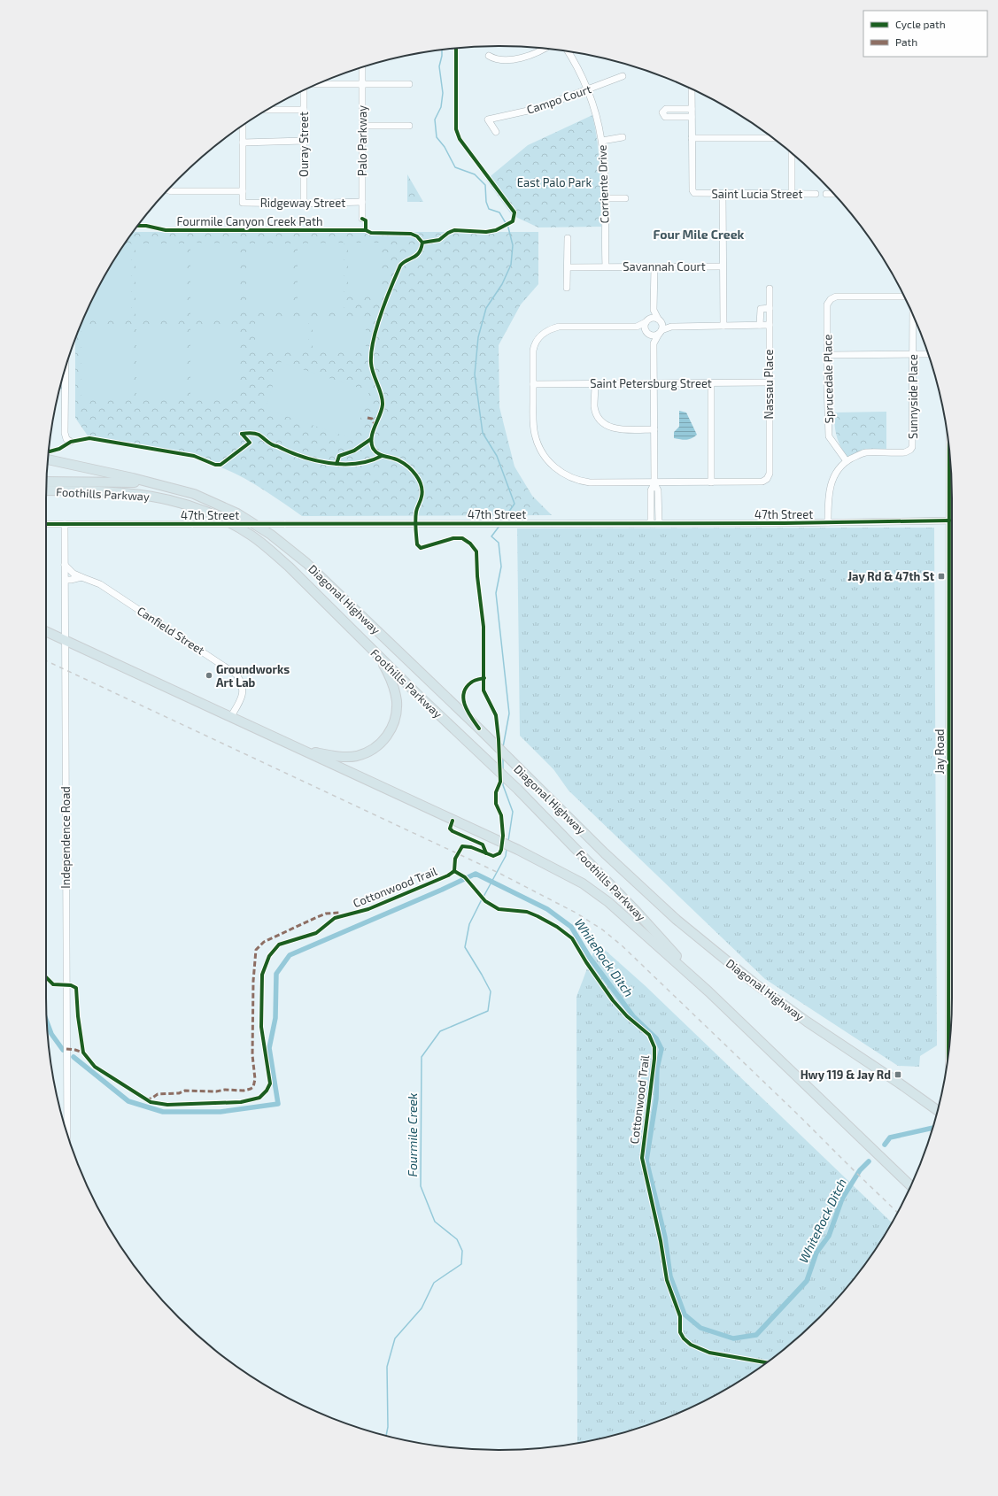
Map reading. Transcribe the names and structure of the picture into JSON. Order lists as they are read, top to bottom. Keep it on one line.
{"streets":{"highway":["Foothills Parkway","Diagonal Highway"],"street":["Campo Court","Palo Parkway","Ouray Street","Corriente Drive","Saint Lucia Street","Ridgeway Street","Savannah Court","Sprucedale Place","Saint Petersburg Street","Nassau Place","Sunnyside Place","47th Street","Canfield Street","Jay Road","Independence Road"],"cycle path":["Fourmile Canyon Creek Path","Cottonwood Trail"]},"crossings":[["Campo Court","Corriente Drive"],["Palo Parkway","Ridgeway Street"],["Ouray Street","Ridgeway Street"],["Corriente Drive","Savannah Court"],["Sprucedale Place","Sunnyside Place"],["Saint Petersburg Street","Nassau Place"],["Foothills Parkway","Diagonal Highway"],["47th Street","Jay Road"],["47th Street","Independence Road"],["Canfield Street","Independence Road"]],"districts":["Four Mile Creek"],"water":["WhiteRock Ditch","Fourmile Creek"],"parks":["East Palo Park"],"places":{"transit":["Jay Rd & 47th St","Hwy 119 & Jay Rd"],"other":["Groundworks Art Lab"]},"legend":["Cycle path","Path"]}
